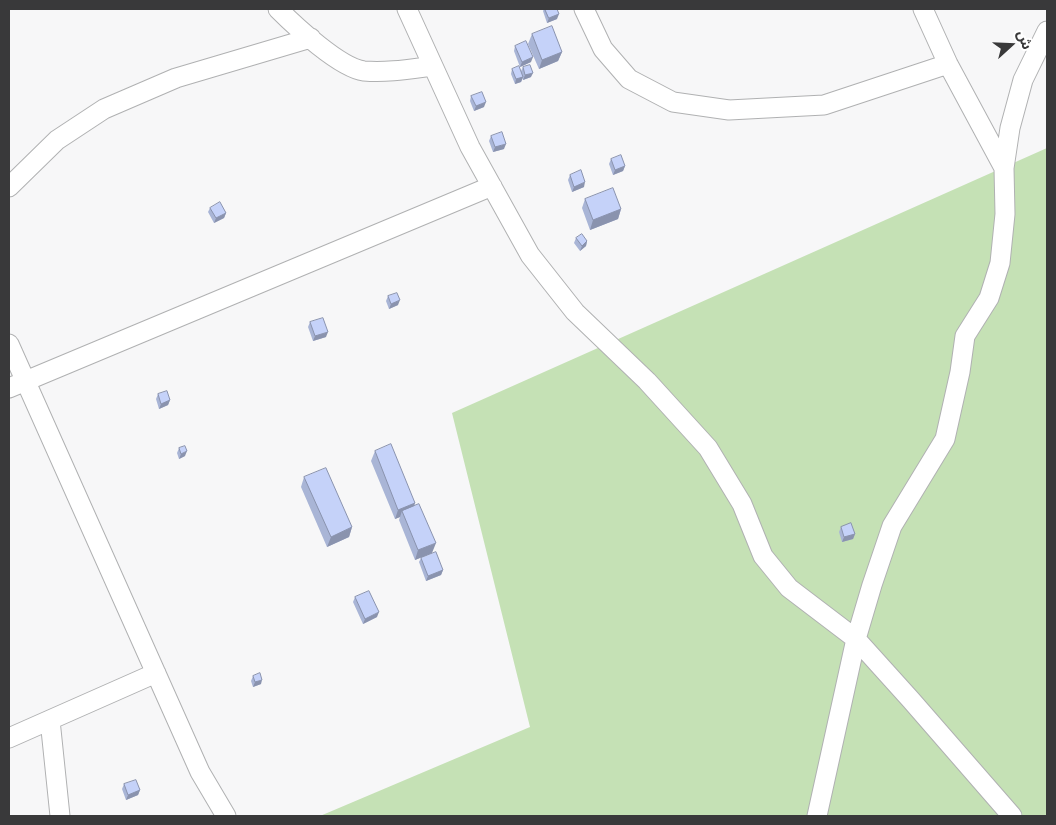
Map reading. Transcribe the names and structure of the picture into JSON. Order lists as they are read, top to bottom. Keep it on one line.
{"north":"right"}
